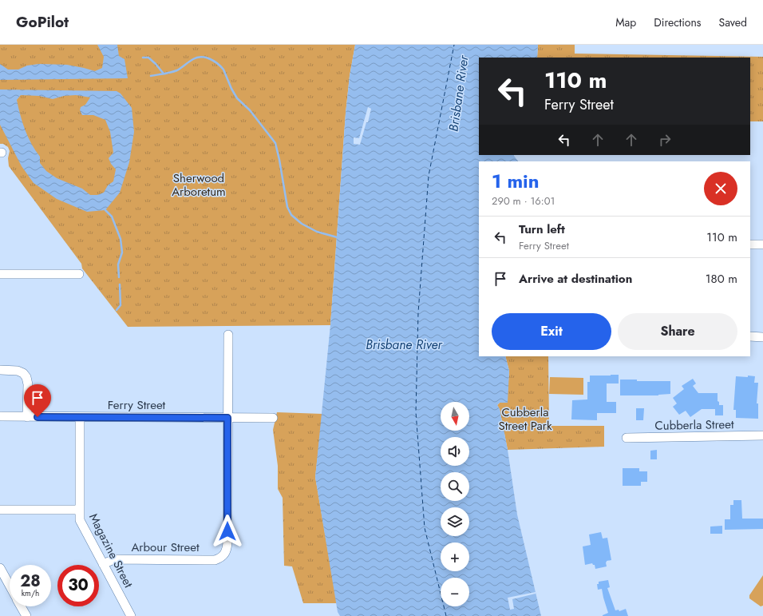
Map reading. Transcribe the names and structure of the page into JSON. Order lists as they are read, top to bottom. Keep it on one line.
{"streets":{"street":["Ferry Street","Cubberla Street","Arbour Street","Magazine Street"]},"crossings":[["Ferry Street","Arbour Street"],["Ferry Street","Magazine Street"],["Arbour Street","Magazine Street"]],"water":["Brisbane River"],"parks":["Sherwood Arboretum","Cubberla Street Park"],"north":"bottom","page":{"header":"GoPilot","nav":["Map","Directions","Saved"],"turn":["110 m","Ferry Street"],"heading":["1 min","290 m · 16:01"],"list":[{"name":"Turn left","note":"Ferry Street","value":"110 m"},{"name":"Arrive at destination","value":"180 m"}],"buttons":["Exit","Share"],"map_buttons":["+","−"],"speed":"28 km/h","limit":"30"}}
